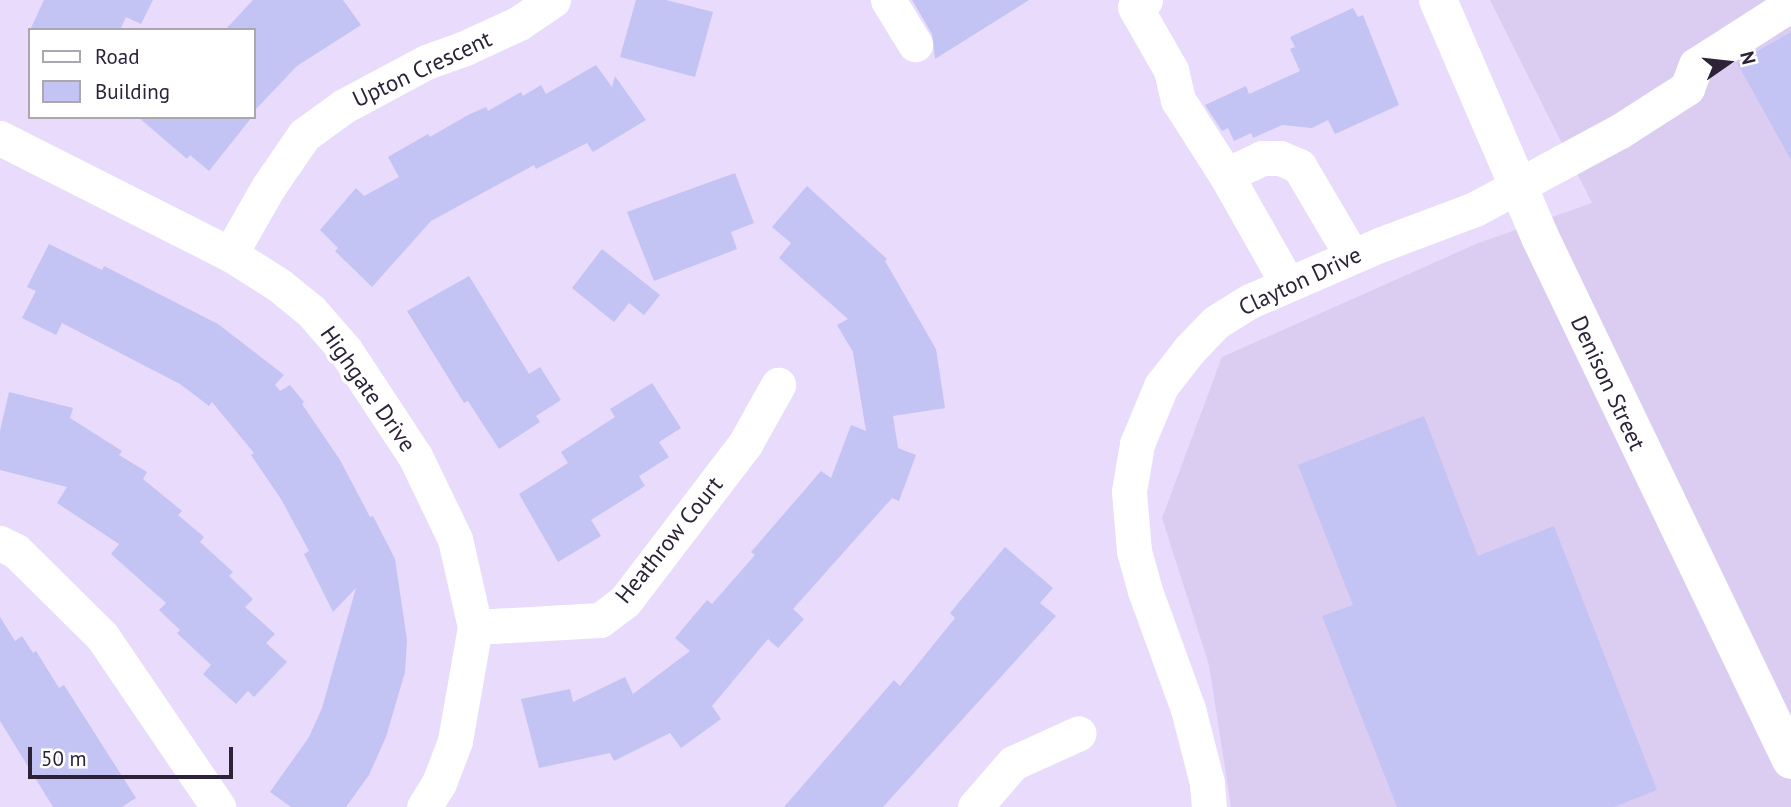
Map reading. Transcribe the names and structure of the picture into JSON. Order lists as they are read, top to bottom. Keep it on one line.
{"streets":{"main road":["Denison Street"],"street":["Upton Crescent","Clayton Drive","Highgate Drive","Heathrow Court"]},"crossings":[["Upton Crescent","Highgate Drive"],["Clayton Drive","Denison Street"],["Highgate Drive","Heathrow Court"]],"legend":["Road","Building"],"scale_bar":"50 m","north":"right"}
